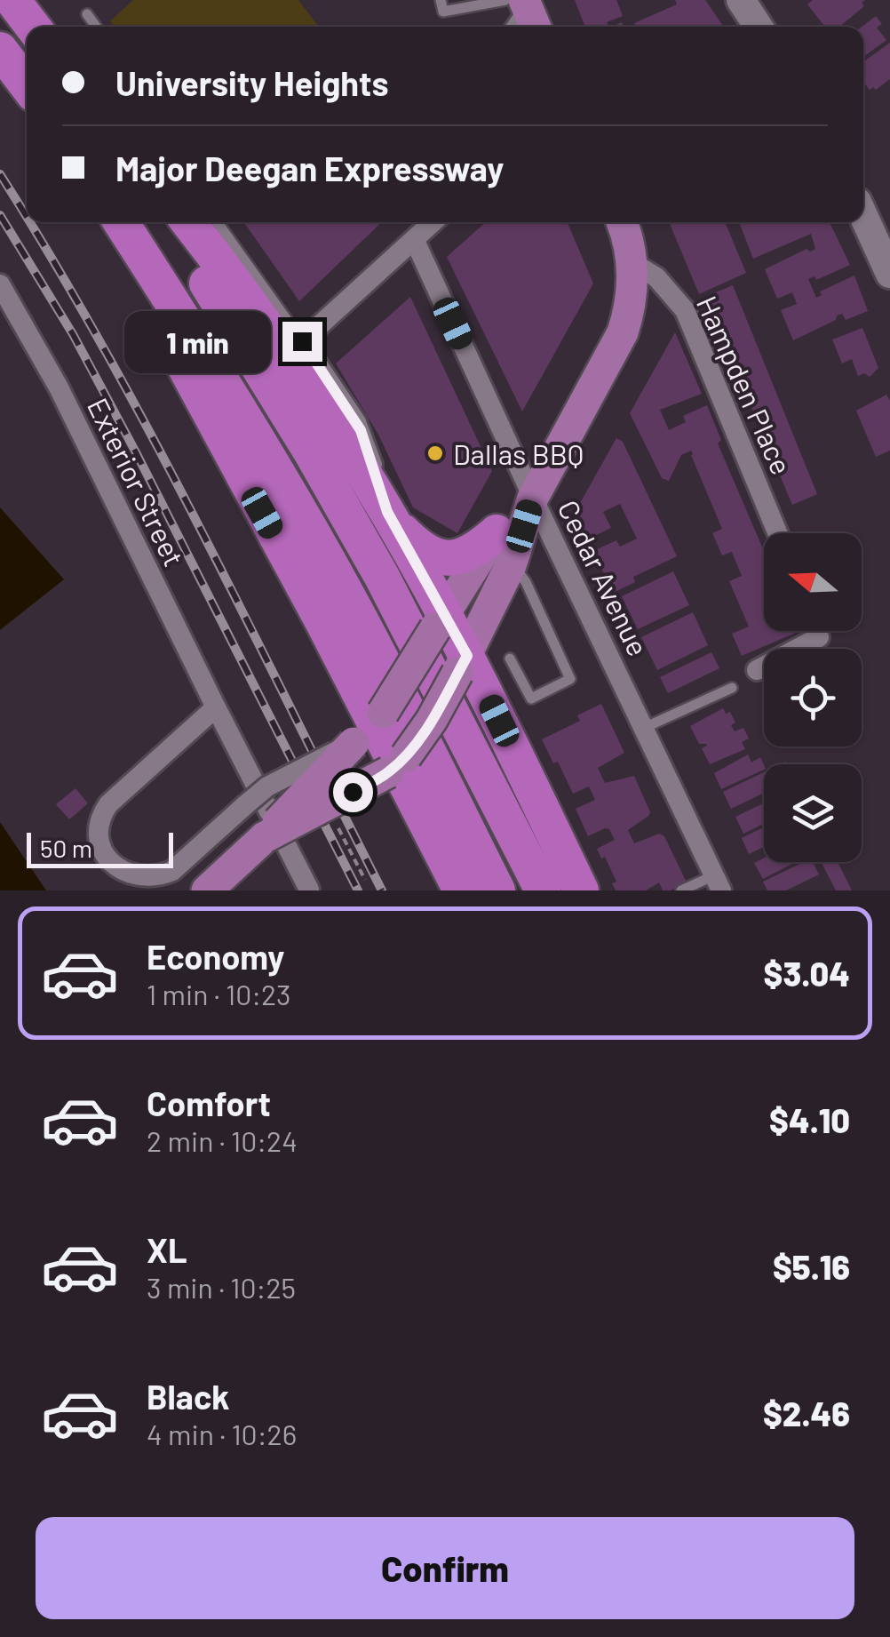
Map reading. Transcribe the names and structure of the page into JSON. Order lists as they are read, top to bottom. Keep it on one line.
{"streets":{"street":["Hampden Place","Exterior Street","Cedar Avenue"]},"places":["Dallas BBQ"],"scale_bar":"50 m","north":"left","page":{"banner":["University Heights","Major Deegan Expressway"],"bubble":"1 min","scale":"50 m","list":[{"name":"Economy","note":"1 min · 10:23","value":"$3.04"},{"name":"Comfort","note":"2 min · 10:24","value":"$4.10"},{"name":"XL","note":"3 min · 10:25","value":"$5.16"},{"name":"Black","note":"4 min · 10:26","value":"$2.46"}],"buttons":"Confirm"}}
